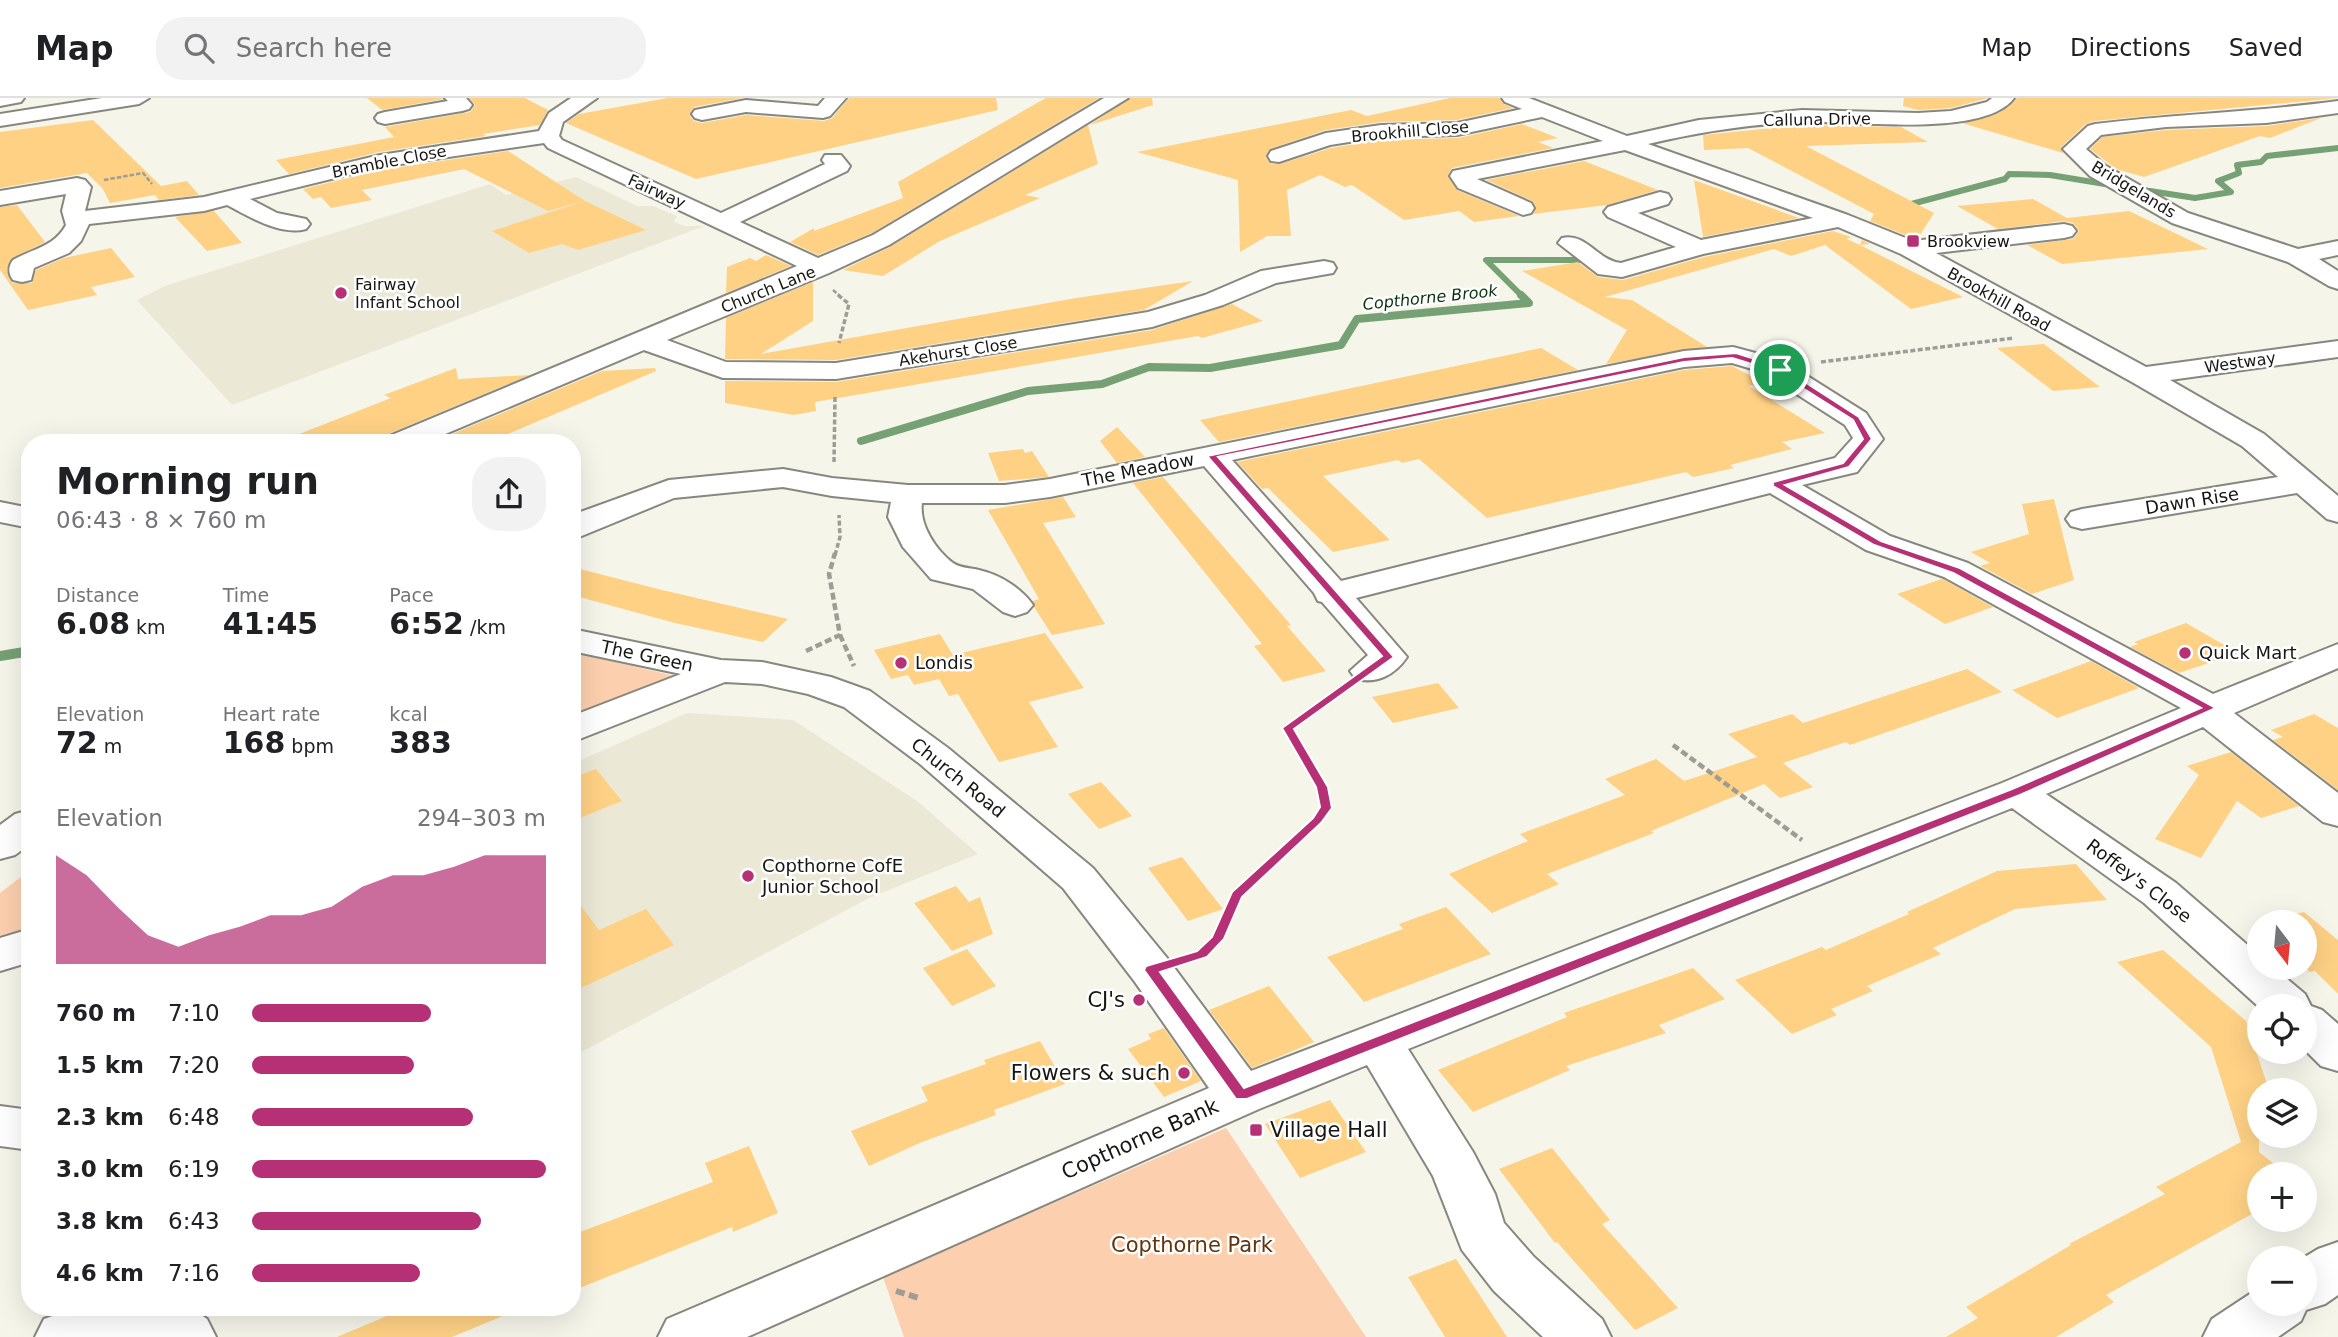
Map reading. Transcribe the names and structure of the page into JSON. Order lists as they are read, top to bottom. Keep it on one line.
{"streets":{"main road":["Calluna Drive","Brookhill Close","Bramble Close","Bridgelands","Fairway","Church Lane","Brookhill Road","Akehurst Close","Westway","The Meadow","Dawn Rise","The Green","Church Road","Roffey's Close","Copthorne Bank"]},"crossings":[["Calluna Drive","Brookhill Road"],["Brookhill Close","Brookhill Road"],["Bramble Close","Fairway"],["Fairway","Church Lane"],["Church Lane","Akehurst Close"],["Brookhill Road","Westway"],["Brookhill Road","Dawn Rise"],["The Green","Church Road"],["Church Road","Copthorne Bank"],["Roffey's Close","Copthorne Bank"]],"water":["Copthorne Brook"],"parks":["Copthorne Park"],"places":{"transit":["Brookview","Village Hall"],"other":["Fairway Infant School","Quick Mart","Londis","Copthorne CofE Junior School","CJ's","Flowers & such"]},"north":"bottom","page":{"header":"Map","search":"Search here","nav":["Map","Directions","Saved"],"heading":["Morning run","06:43 · 8 × 760 m"],"stats":[["Distance","6.08 km"],["Time","41:45"],["Pace","6:52 /km"],["Elevation","72 m"],["Heart rate","168 bpm"],["kcal","383"]],"chart":["Elevation","294–303 m"],"map_buttons":["+","−"],"list":[{"name":"760 m","note":"7:10"},{"name":"1.5 km","note":"7:20"},{"name":"2.3 km","note":"6:48"},{"name":"3.0 km","note":"6:19"},{"name":"3.8 km","note":"6:43"},{"name":"4.6 km","note":"7:16"}]}}
